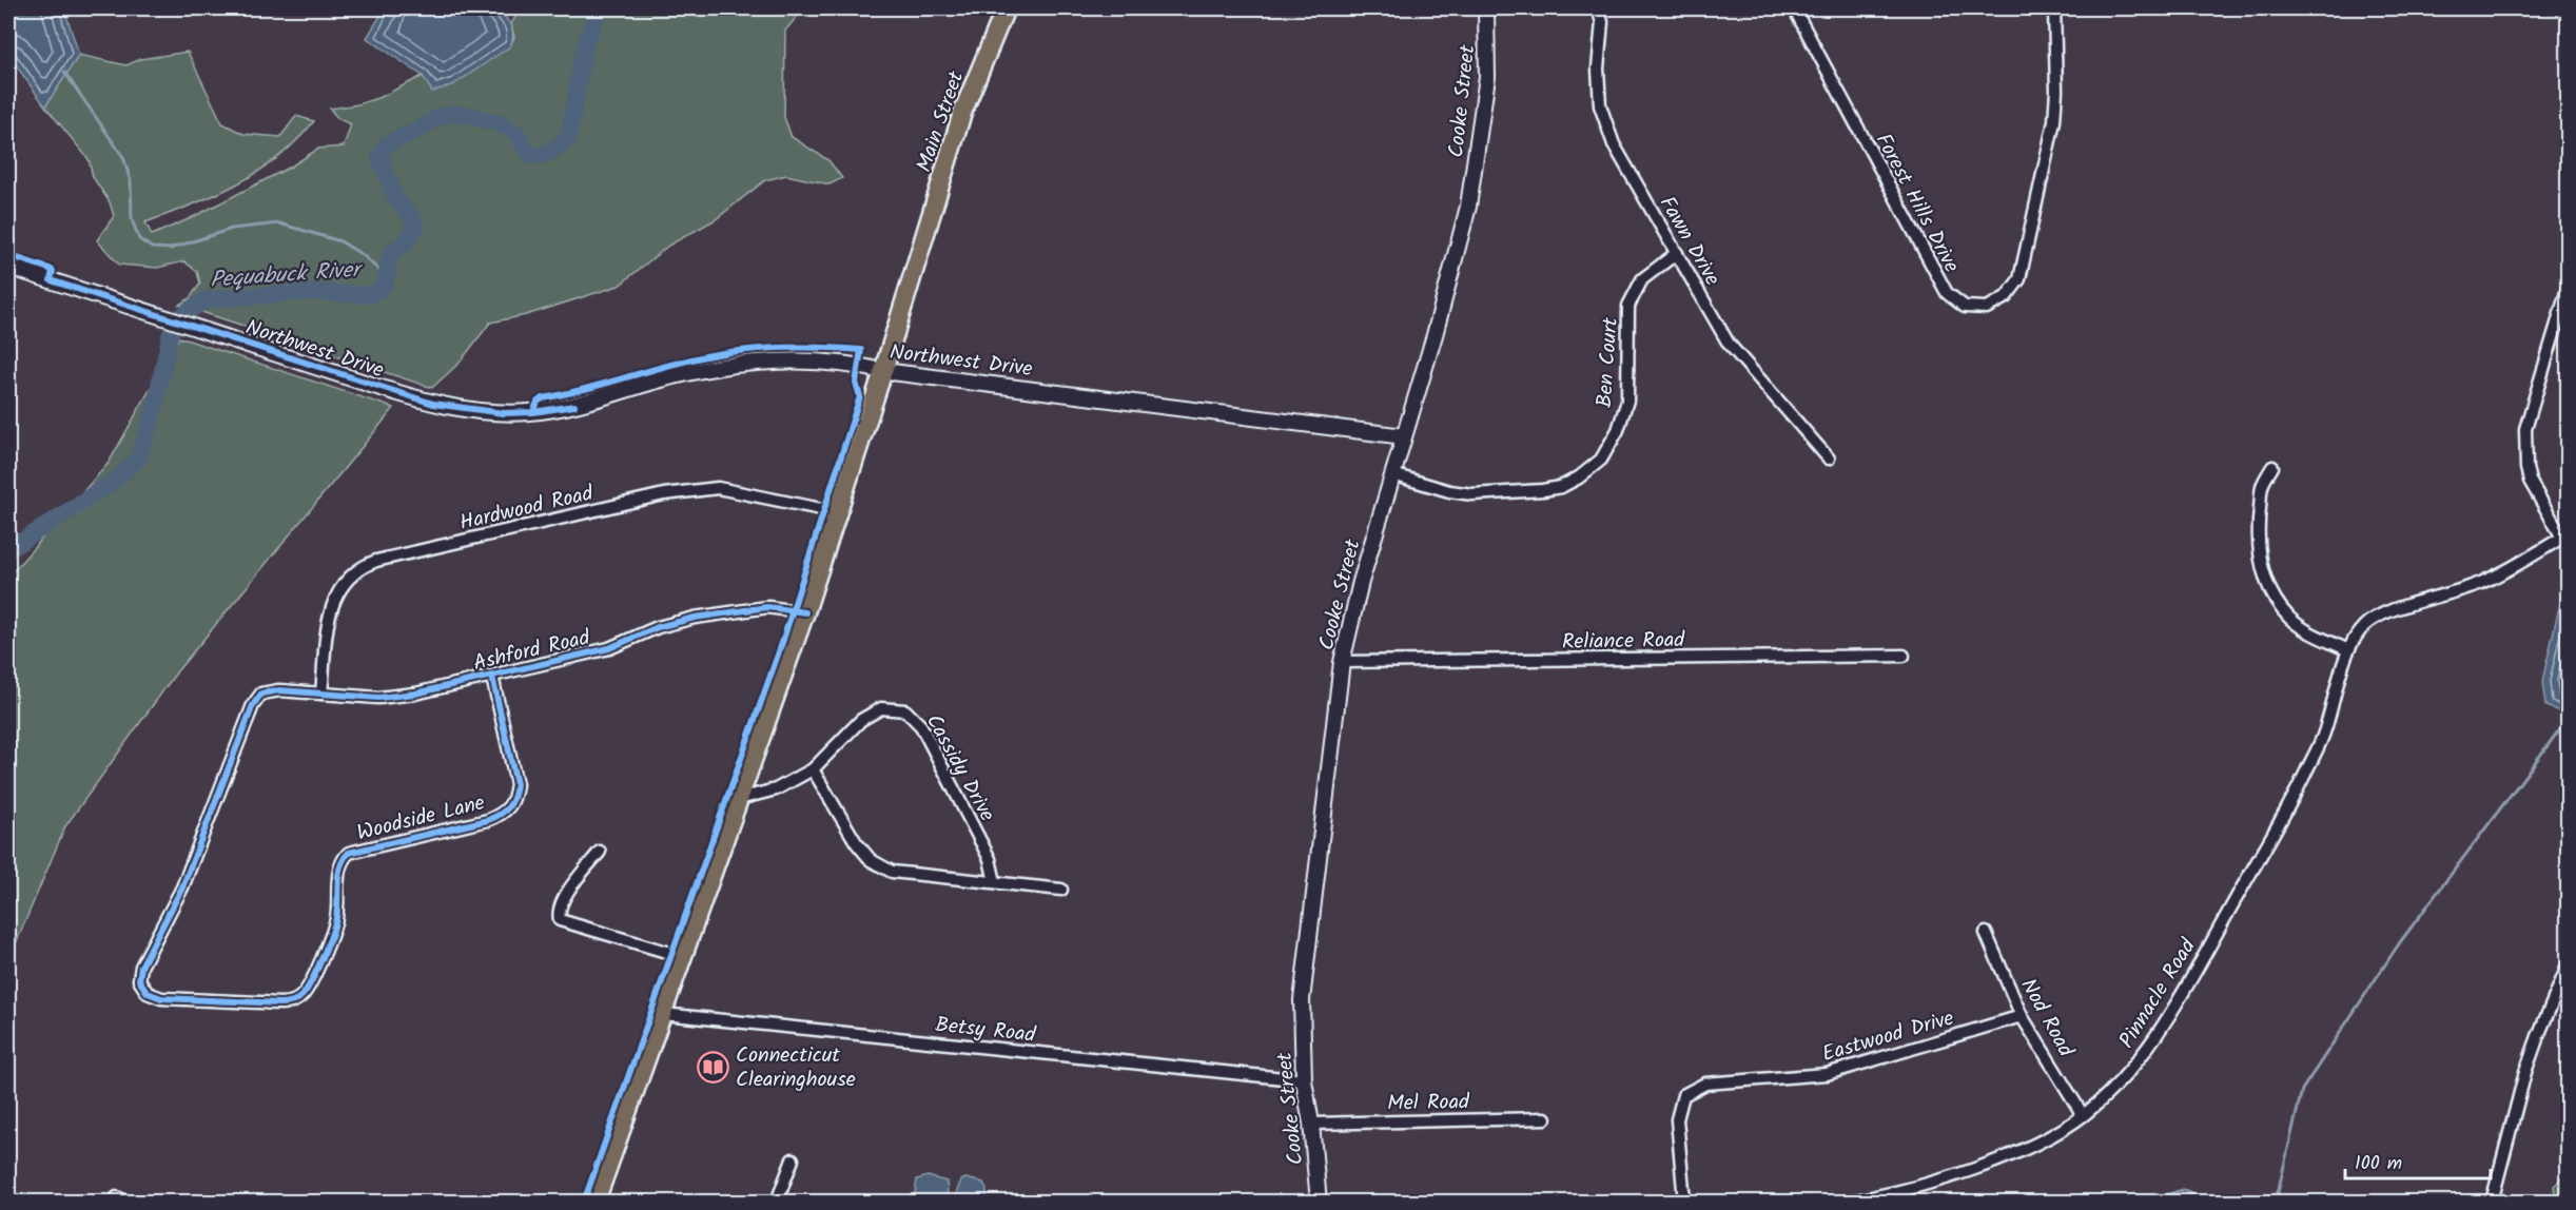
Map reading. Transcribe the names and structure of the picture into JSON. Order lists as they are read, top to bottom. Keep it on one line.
{"streets":{"highway":["Main Street"],"main road":["Cooke Street","Northwest Drive"],"street":["Forest Hills Drive","Fawn Drive","Ben Court","Hardwood Road","Reliance Road","Ashford Road","Cassidy Drive","Woodside Lane","Pinnacle Road","Nod Road","Betsy Road","Eastwood Drive","Mel Road"]},"crossings":[["Cooke Street","Northwest Drive"],["Cooke Street","Ben Court"],["Cooke Street","Reliance Road"],["Cooke Street","Betsy Road"],["Cooke Street","Mel Road"],["Main Street","Northwest Drive"],["Main Street","Hardwood Road"],["Main Street","Ashford Road"],["Main Street","Cassidy Drive"],["Main Street","Betsy Road"],["Fawn Drive","Ben Court"],["Hardwood Road","Ashford Road"],["Ashford Road","Woodside Lane"],["Pinnacle Road","Nod Road"],["Nod Road","Eastwood Drive"]],"water":["Pequabuck River"],"places":{"library":["Connecticut Clearinghouse"]},"scale_bar":"100 m"}
